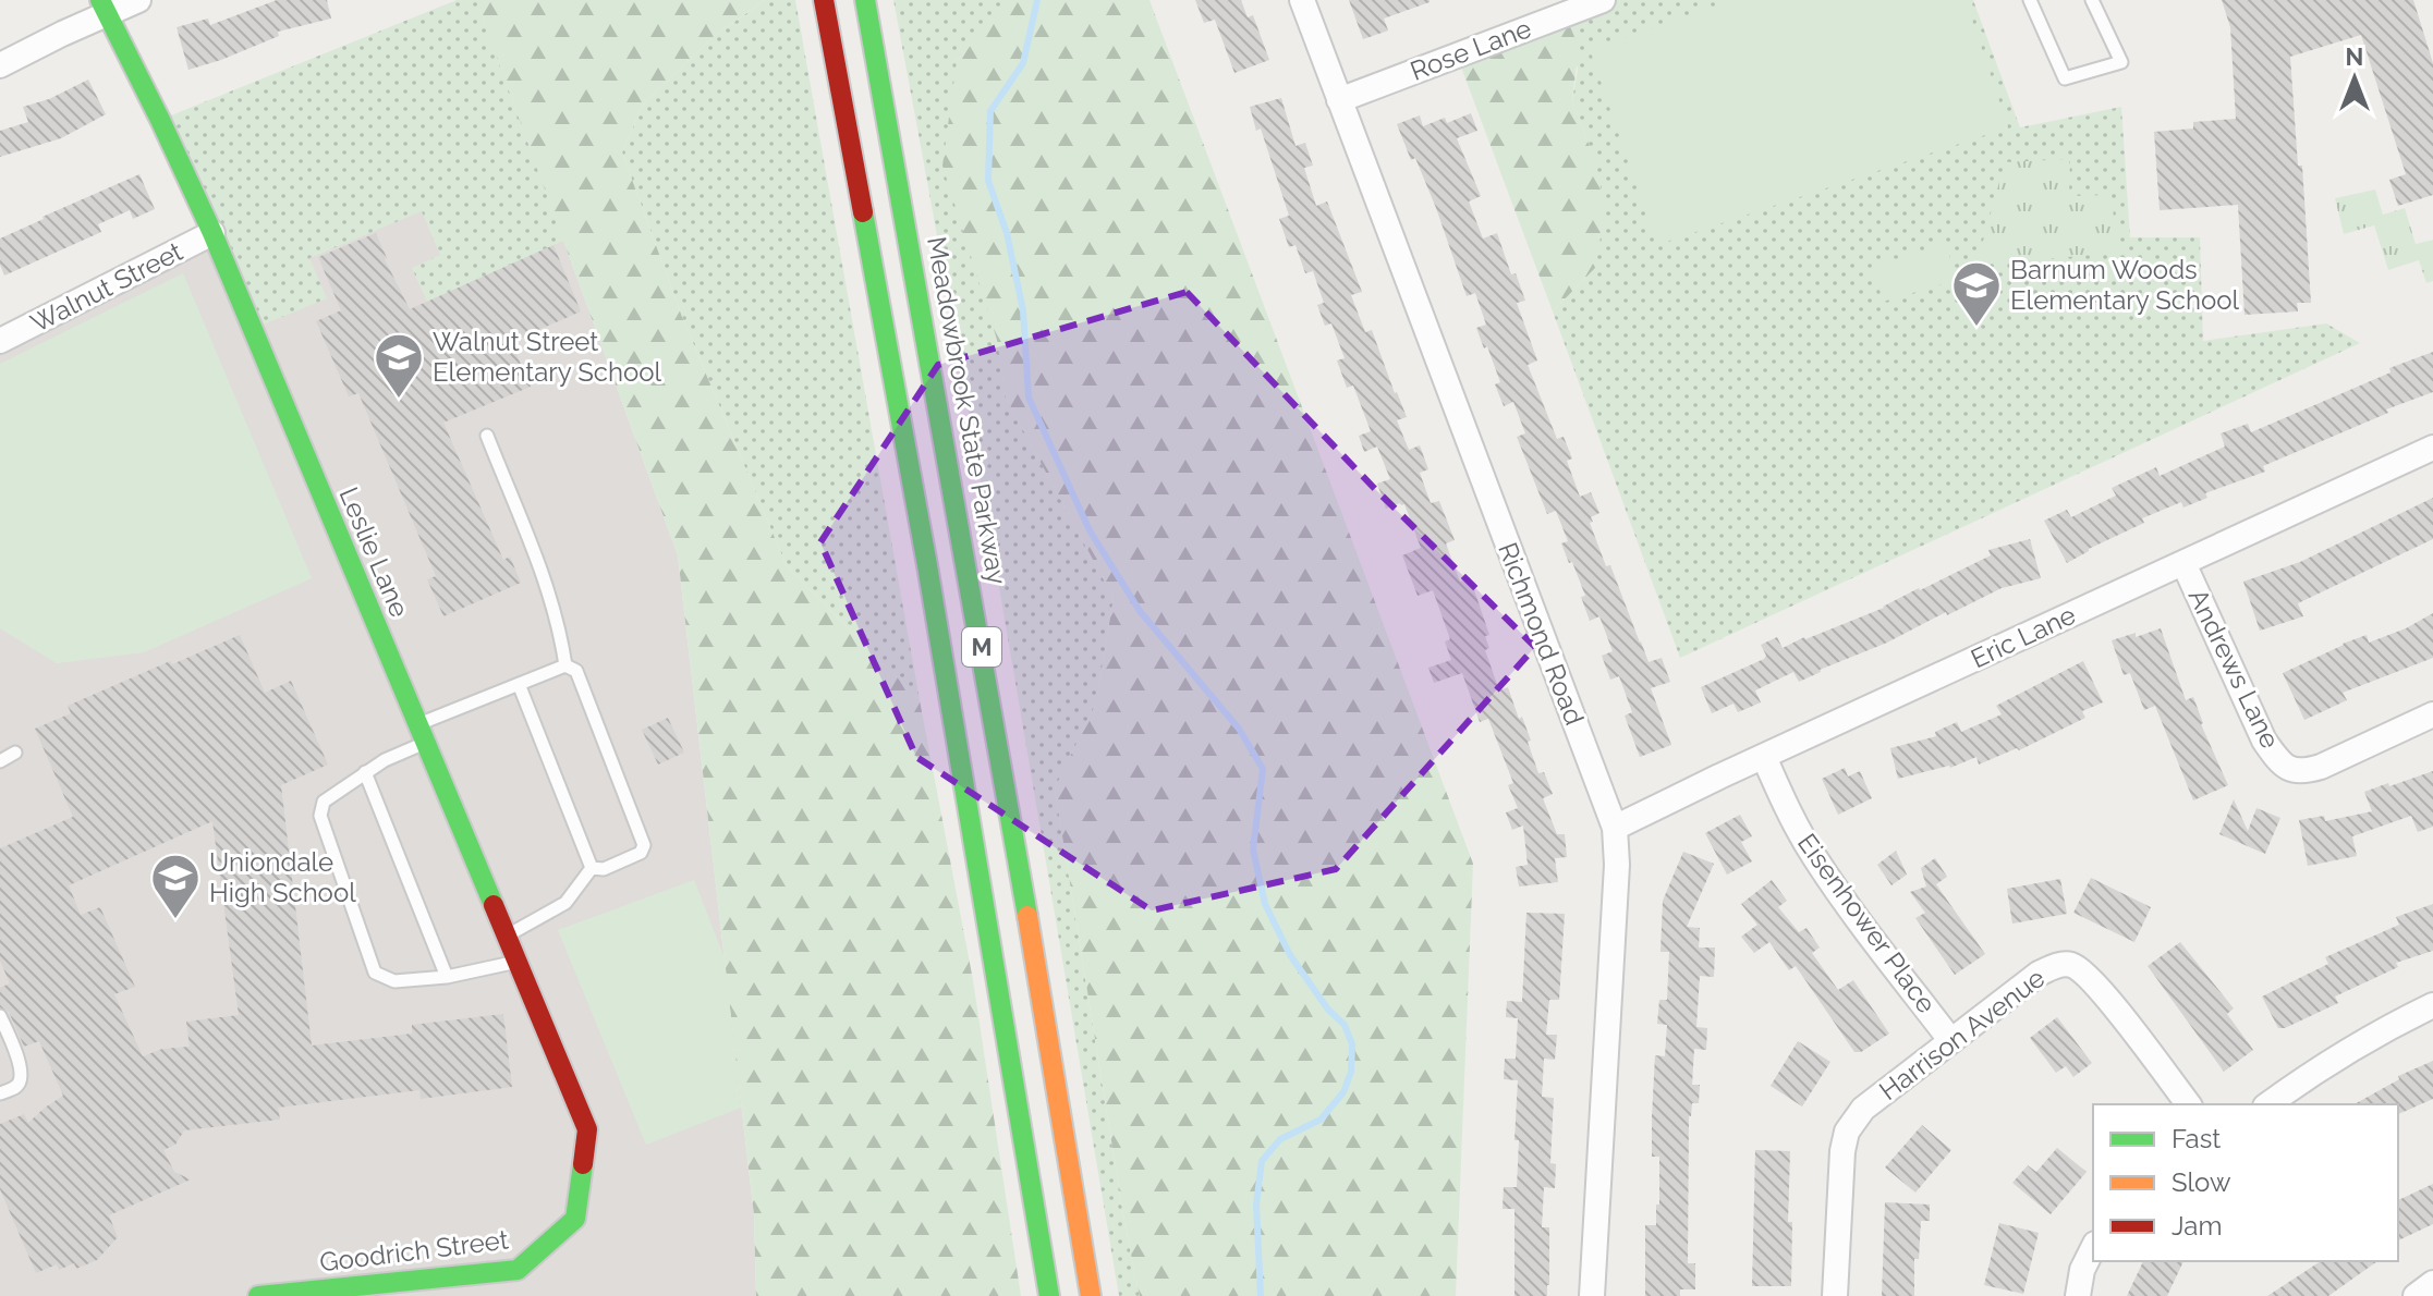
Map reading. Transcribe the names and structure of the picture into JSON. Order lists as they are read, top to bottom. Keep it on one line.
{"streets":{"main road":["Meadowbrook State Parkway","Leslie Lane","M","Goodrich Street"],"street":["Rose Lane","Walnut Street","Richmond Road","Eric Lane","Andrews Lane","Eisenhower Place","Harrison Avenue"]},"crossings":[["Rose Lane","Richmond Road"],["Walnut Street","Leslie Lane"],["Leslie Lane","Goodrich Street"],["Richmond Road","Eric Lane"],["Eric Lane","Andrews Lane"],["Eric Lane","Eisenhower Place"],["Eisenhower Place","Harrison Avenue"]],"places":{"school or university":["Barnum Woods Elementary School","Walnut Street Elementary School","Uniondale High School"]},"legend":["Fast","Slow","Jam"],"north":"top"}
